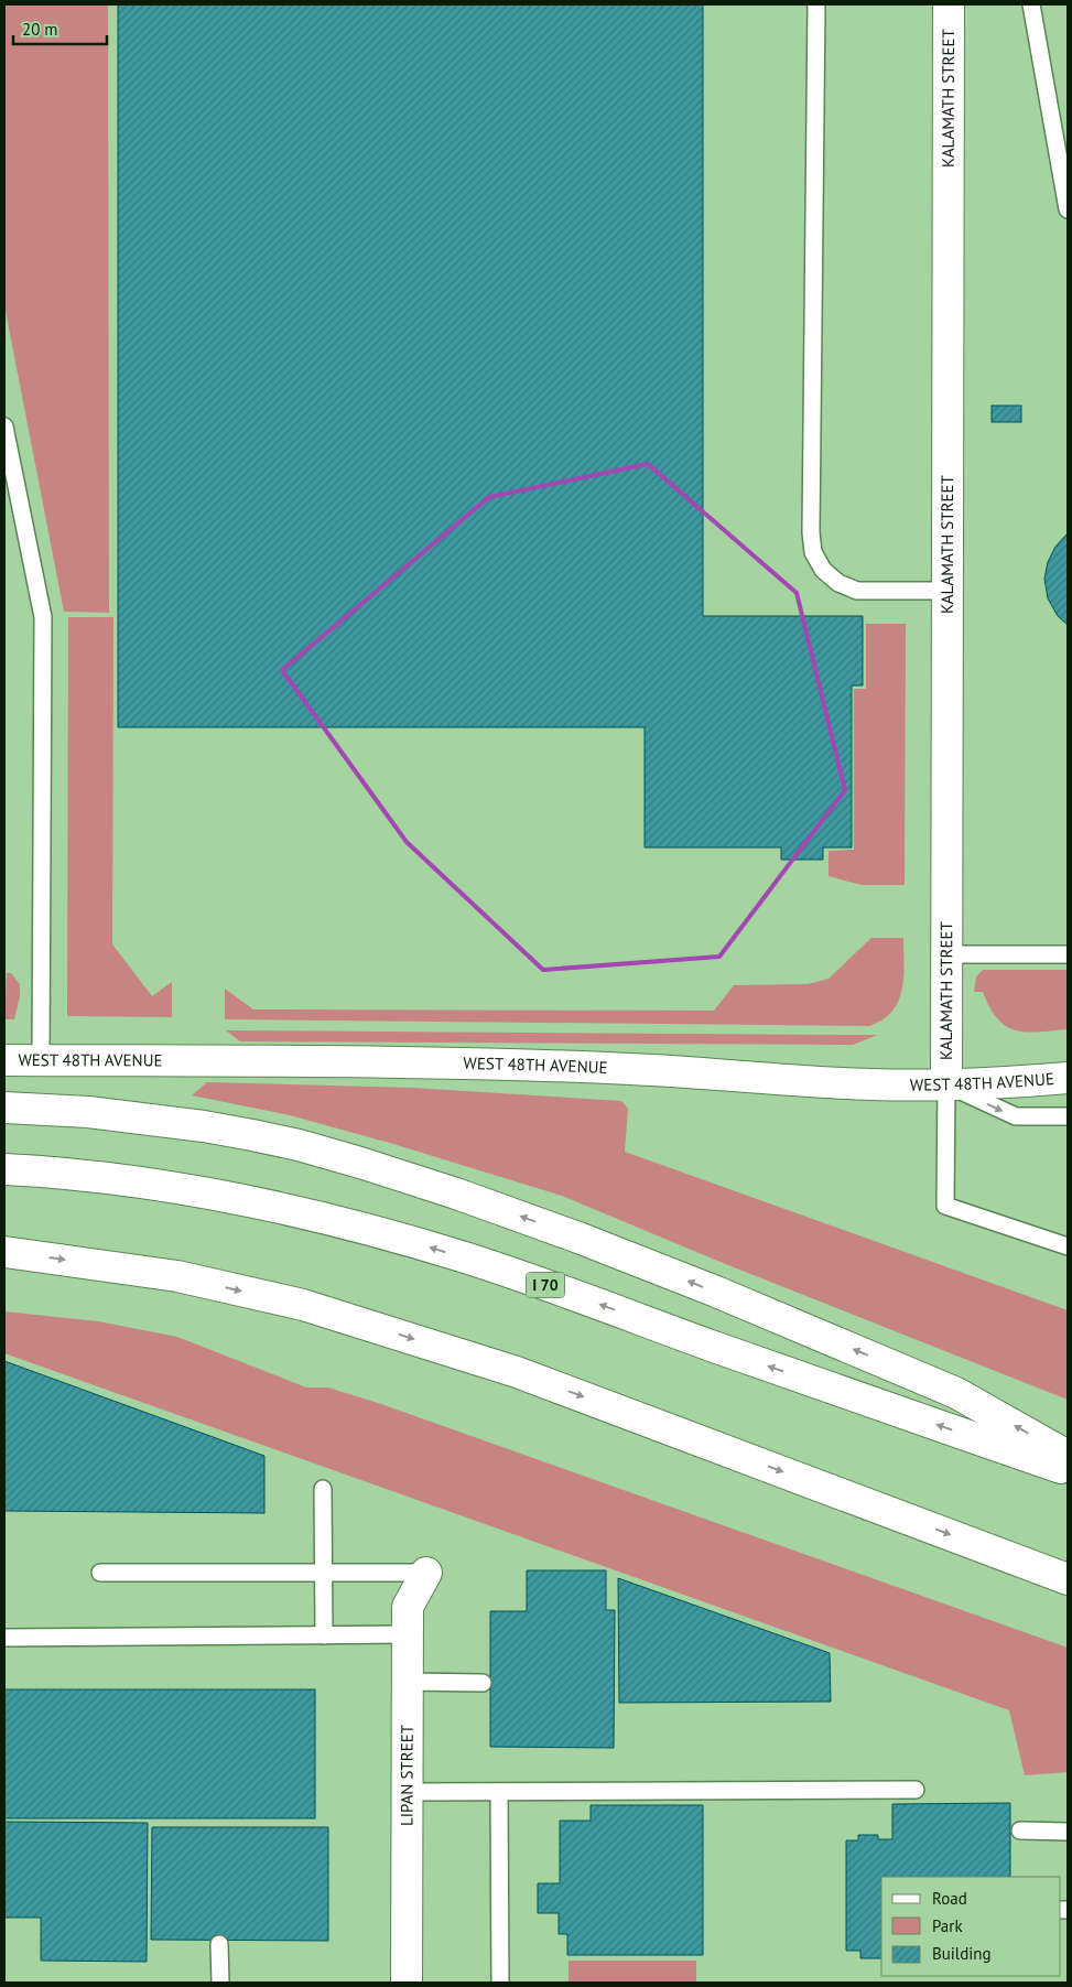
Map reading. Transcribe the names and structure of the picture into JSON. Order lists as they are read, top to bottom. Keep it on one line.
{"streets":{"main road":["KALAMATH STREET","WEST 48TH AVENUE","I 70","LIPAN STREET"]},"crossings":[["KALAMATH STREET","WEST 48TH AVENUE"]],"legend":["Road","Park","Building"],"scale_bar":"20 m"}
